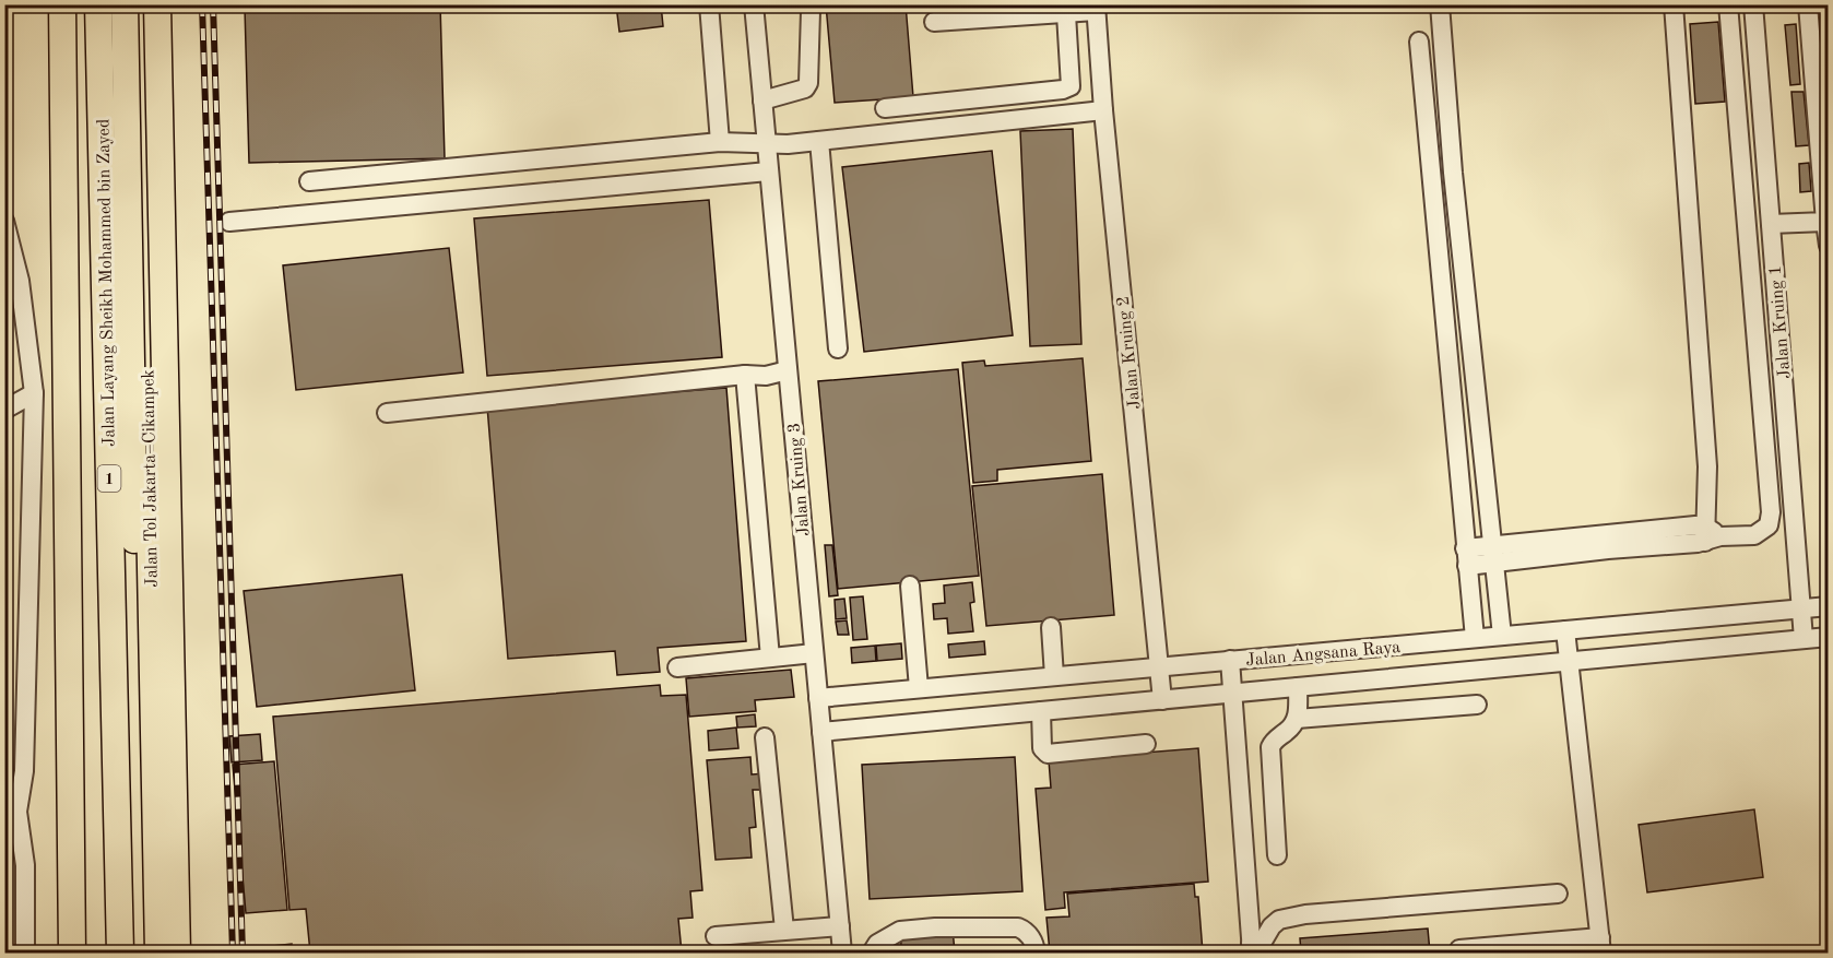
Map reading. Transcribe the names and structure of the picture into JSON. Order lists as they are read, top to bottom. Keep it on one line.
{"streets":{"highway":["Jalan Layang Sheikh Mohammed bin Zayed","1","Jalan Tol Jakarta–Cikampek"],"street":["Jalan Kruing 1","Jalan Kruing 2","Jalan Kruing 3","Jalan Angsana Raya"]},"crossings":[["Jalan Kruing 1","Jalan Angsana Raya"],["Jalan Kruing 2","Jalan Angsana Raya"],["Jalan Kruing 3","Jalan Angsana Raya"]]}
